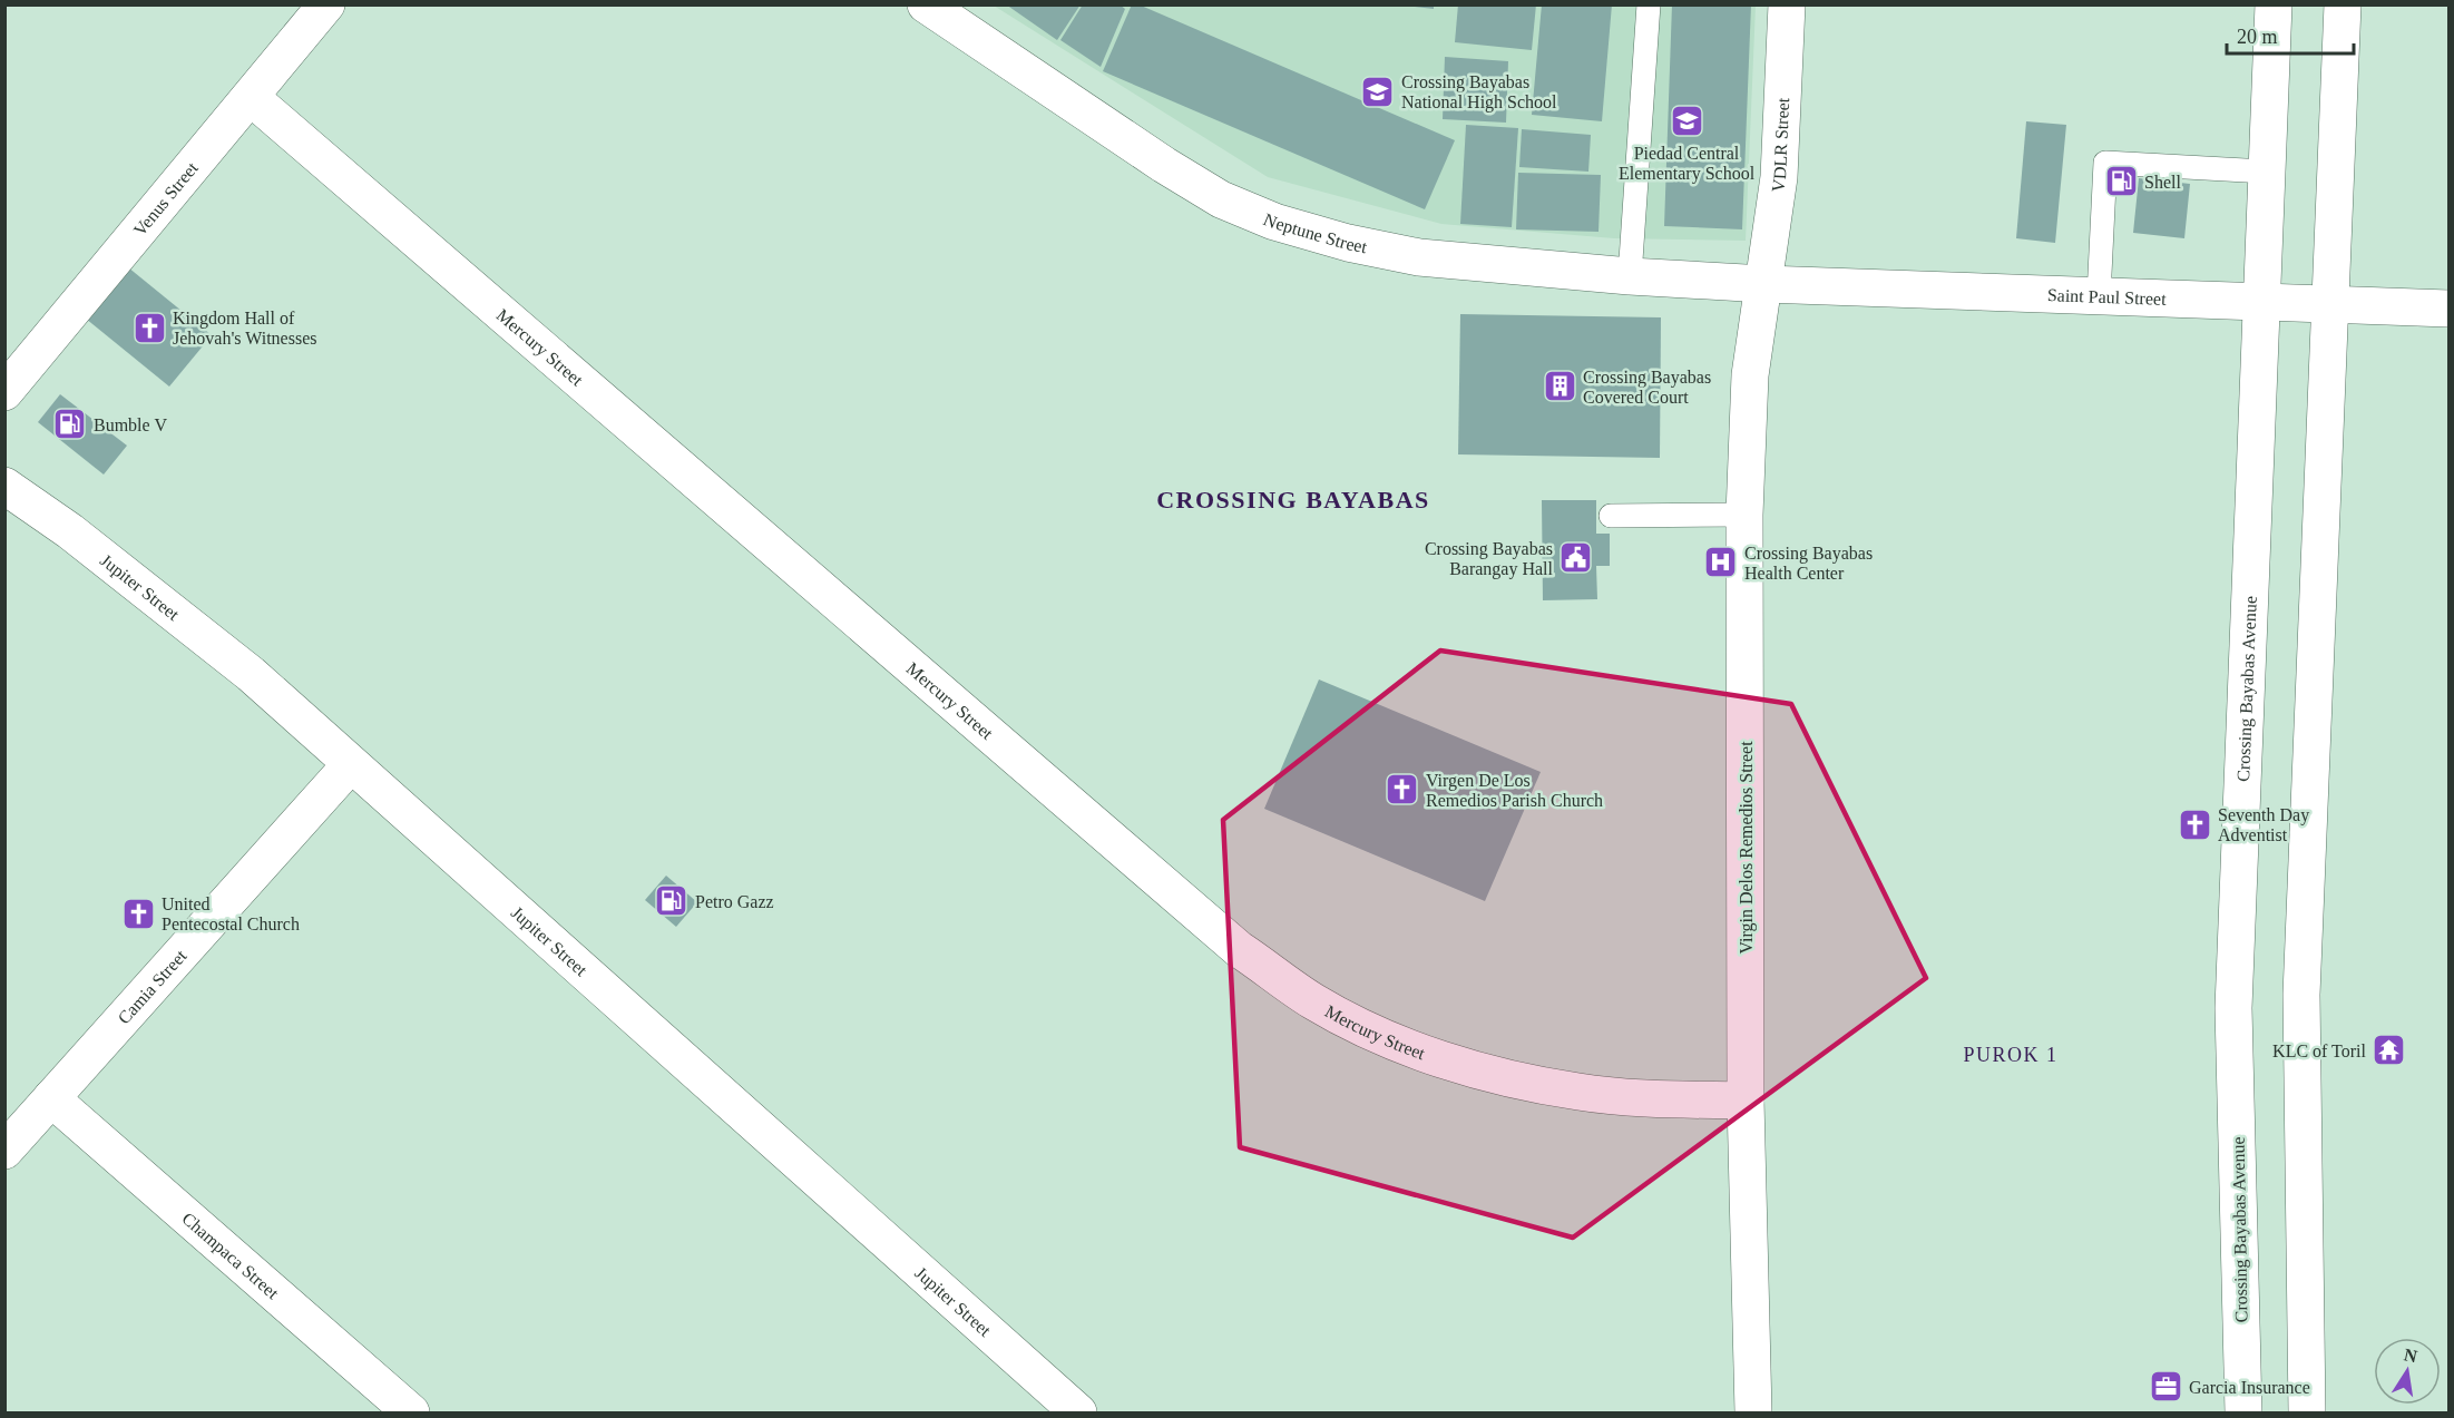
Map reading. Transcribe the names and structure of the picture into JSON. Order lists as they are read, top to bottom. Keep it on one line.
{"streets":{"street":["VDLR Street","Venus Street","Neptune Street","Saint Paul Street","Mercury Street","Jupiter Street","Crossing Bayabas Avenue","Virgin Delos Remedios Street","Camia Street","Champaca Street"]},"crossings":[["VDLR Street","Neptune Street"],["VDLR Street","Saint Paul Street"],["VDLR Street","Virgin Delos Remedios Street"],["Venus Street","Mercury Street"],["Neptune Street","Saint Paul Street"],["Neptune Street","Virgin Delos Remedios Street"],["Saint Paul Street","Crossing Bayabas Avenue"],["Saint Paul Street","Virgin Delos Remedios Street"],["Mercury Street","Virgin Delos Remedios Street"],["Jupiter Street","Camia Street"],["Camia Street","Champaca Street"]],"districts":["CROSSING BAYABAS","PUROK 1"],"places":{"school or university":["Crossing Bayabas National High School","Piedad Central Elementary School"],"fuel station":["Shell","Bumble V","Petro Gazz"],"church":["Kingdom Hall of Jehovah's Witnesses","Virgen De Los Remedios Parish Church","Seventh Day Adventist","United Pentecostal Church"],"building":["Crossing Bayabas Covered Court"],"public building":["Crossing Bayabas Barangay Hall"],"hospital":["Crossing Bayabas Health Center"],"temple":["KLC of Toril"],"office":["Garcia Insurance"]},"scale_bar":"20 m","north":"top"}
